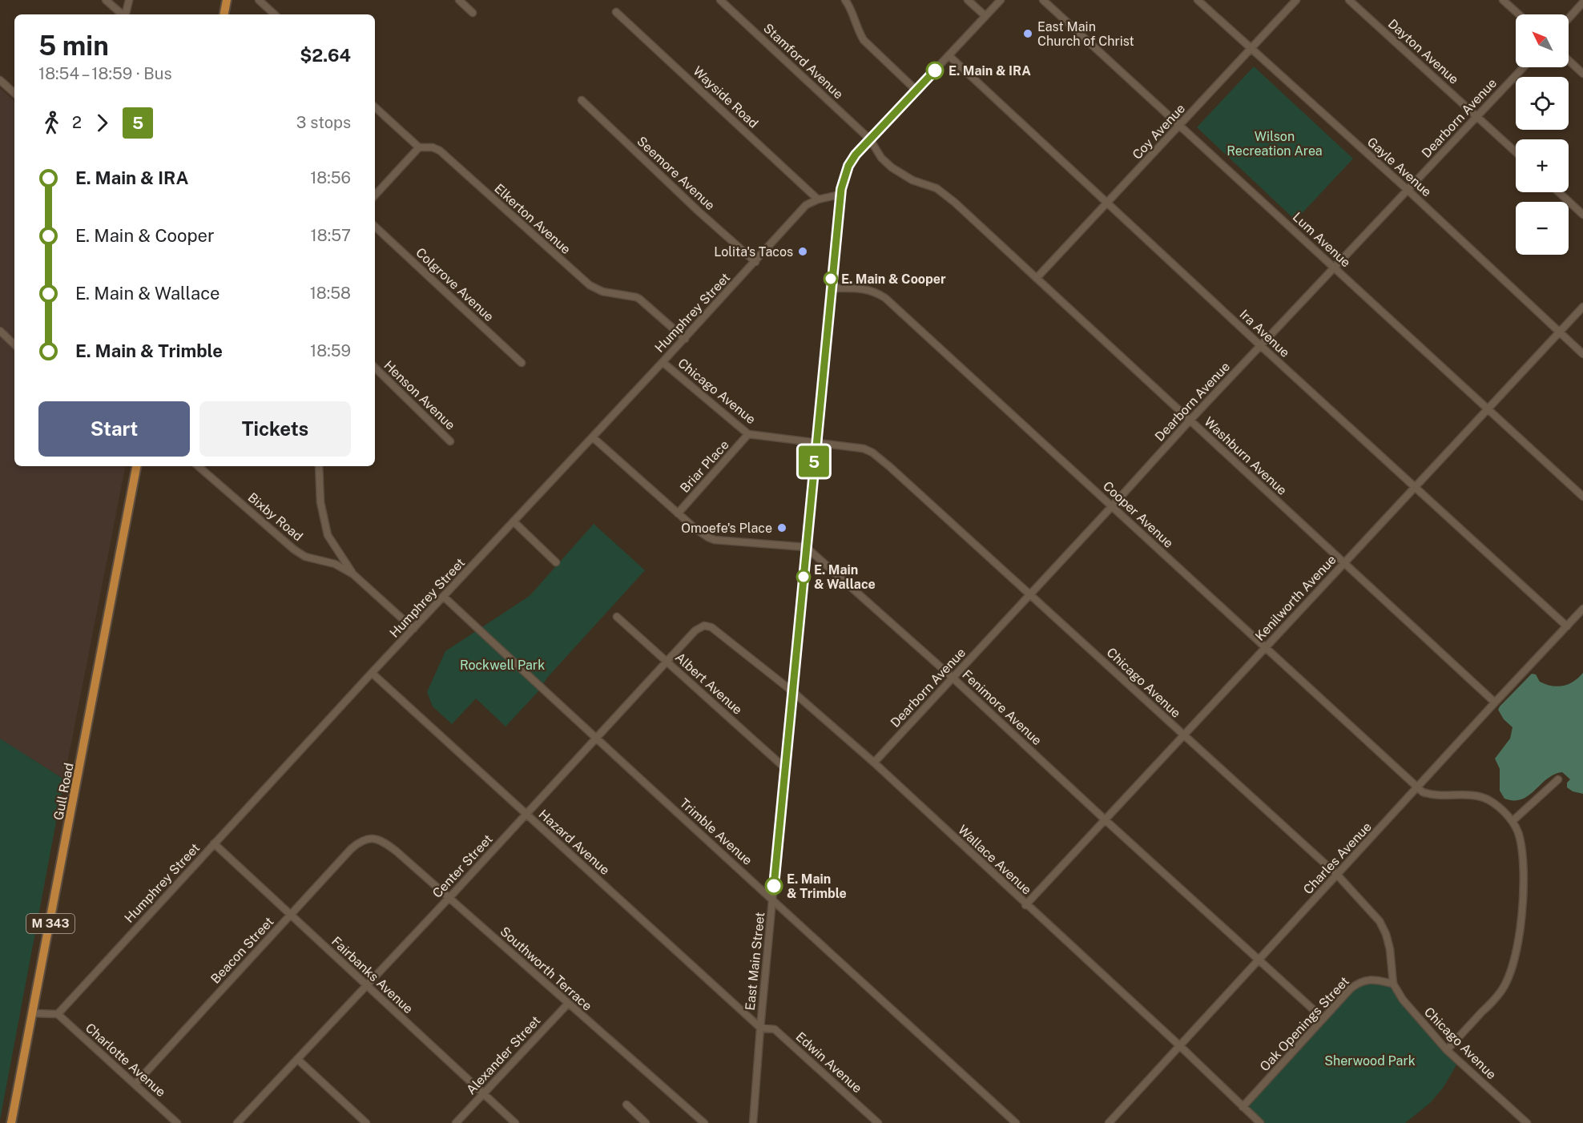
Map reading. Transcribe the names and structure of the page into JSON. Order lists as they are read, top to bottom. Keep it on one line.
{"streets":{"main road":["Gull Road","M 343"],"street":["Dayton Avenue","Stamford Avenue","Wayside Road","Dearborn Avenue","Coy Avenue","Gayle Avenue","Seemore Avenue","Elkerton Avenue","Lum Avenue","Colgrove Avenue","Humphrey Street","Ira Avenue","Chicago Avenue","Henson Avenue","Washburn Avenue","Briar Place","Cooper Avenue","Bixby Road","Kenilworth Avenue","Albert Avenue","Fenimore Avenue","Trimble Avenue","Hazard Avenue","Charles Avenue","Wallace Avenue","Center Street","Beacon Street","East Main Street","Southworth Terrace","Fairbanks Avenue","Oak Openings Street","Alexander Street","Charlotte Avenue","Edwin Avenue"]},"crossings":[["Dayton Avenue","Dearborn Avenue"],["Stamford Avenue","Washburn Avenue"],["Stamford Avenue","East Main Street"],["Wayside Road","Humphrey Street"],["Dearborn Avenue","Gayle Avenue"],["Dearborn Avenue","Lum Avenue"],["Dearborn Avenue","Ira Avenue"],["Dearborn Avenue","Chicago Avenue"],["Dearborn Avenue","Washburn Avenue"],["Dearborn Avenue","Cooper Avenue"],["Dearborn Avenue","Fenimore Avenue"],["Dearborn Avenue","Wallace Avenue"],["Coy Avenue","Gayle Avenue"],["Coy Avenue","Lum Avenue"],["Coy Avenue","Ira Avenue"],["Coy Avenue","Washburn Avenue"],["Gayle Avenue","Kenilworth Avenue"],["Seemore Avenue","Humphrey Street"],["Elkerton Avenue","Humphrey Street"],["Lum Avenue","Kenilworth Avenue"],["Humphrey Street","Chicago Avenue"],["Humphrey Street","Bixby Road"],["Humphrey Street","Trimble Avenue"],["Humphrey Street","Hazard Avenue"],["Humphrey Street","East Main Street"],["Humphrey Street","Fairbanks Avenue"],["Humphrey Street","Charlotte Avenue"],["Ira Avenue","Kenilworth Avenue"],["Ira Avenue","Charles Avenue"],["Ira Avenue","East Main Street"],["Chicago Avenue","Briar Place"],["Chicago Avenue","Kenilworth Avenue"],["Chicago Avenue","Charles Avenue"],["Chicago Avenue","East Main Street"],["Chicago Avenue","Oak Openings Street"],["Washburn Avenue","Kenilworth Avenue"],["Washburn Avenue","Charles Avenue"],["Washburn Avenue","East Main Street"],["Cooper Avenue","Kenilworth Avenue"],["Cooper Avenue","Charles Avenue"],["Cooper Avenue","East Main Street"],["Kenilworth Avenue","Fenimore Avenue"],["Kenilworth Avenue","Wallace Avenue"],["Albert Avenue","Center Street"],["Albert Avenue","East Main Street"],["Fenimore Avenue","Charles Avenue"],["Fenimore Avenue","East Main Street"],["Fenimore Avenue","Oak Openings Street"],["Trimble Avenue","Center Street"],["Trimble Avenue","East Main Street"],["Hazard Avenue","Center Street"],["Hazard Avenue","East Main Street"],["Hazard Avenue","Edwin Avenue"],["Charles Avenue","Wallace Avenue"],["Wallace Avenue","Center Street"],["Wallace Avenue","East Main Street"],["Wallace Avenue","Oak Openings Street"],["Center Street","Southworth Terrace"],["Center Street","Fairbanks Avenue"],["Beacon Street","Southworth Terrace"],["Beacon Street","Fairbanks Avenue"],["Beacon Street","Charlotte Avenue"],["East Main Street","Edwin Avenue"],["Southworth Terrace","Alexander Street"],["Fairbanks Avenue","Alexander Street"]],"parks":["Wilson Recreation Area","Rockwell Park","Sherwood Park"],"places":["East Main Church of Christ","E. Main & IRA","Lolita's Tacos","E. Main & Cooper","Omoefe's Place","E. Main & Wallace","E. Main & Trimble"],"lines":["bus line 5"],"north":"top left","page":{"on_map":"5","map_buttons":["+","−"],"heading":["5 min","18:54 – 18:59 · Bus","$2.64"],"legs":["2","5","3 stops"],"list":[{"name":"E. Main & IRA","value":"18:56"},{"name":"E. Main & Cooper","value":"18:57"},{"name":"E. Main & Wallace","value":"18:58"},{"name":"E. Main & Trimble","value":"18:59"}],"buttons":["Start","Tickets"]}}
